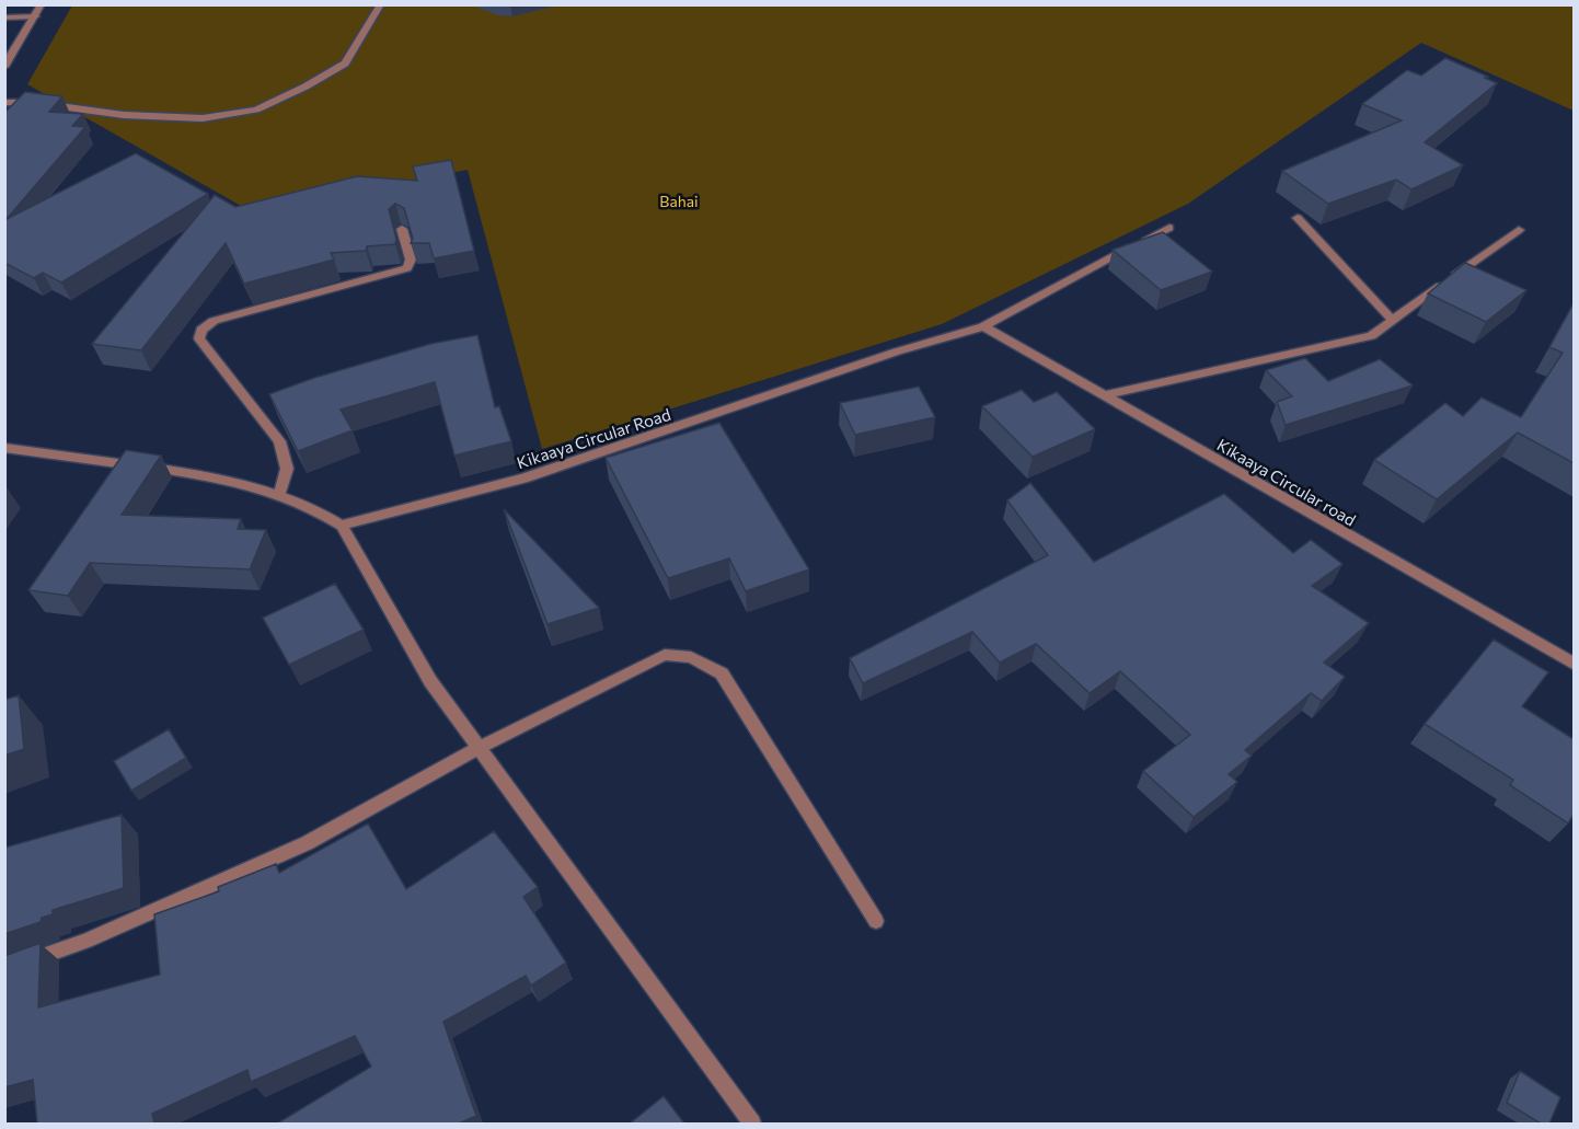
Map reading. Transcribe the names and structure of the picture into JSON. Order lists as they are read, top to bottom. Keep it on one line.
{"streets":{"street":["Kikaaya Circular Road","Kikaaya Circular road"]},"crossings":[["Kikaaya Circular Road","Kikaaya Circular road"]],"parks":["Bahai"]}
